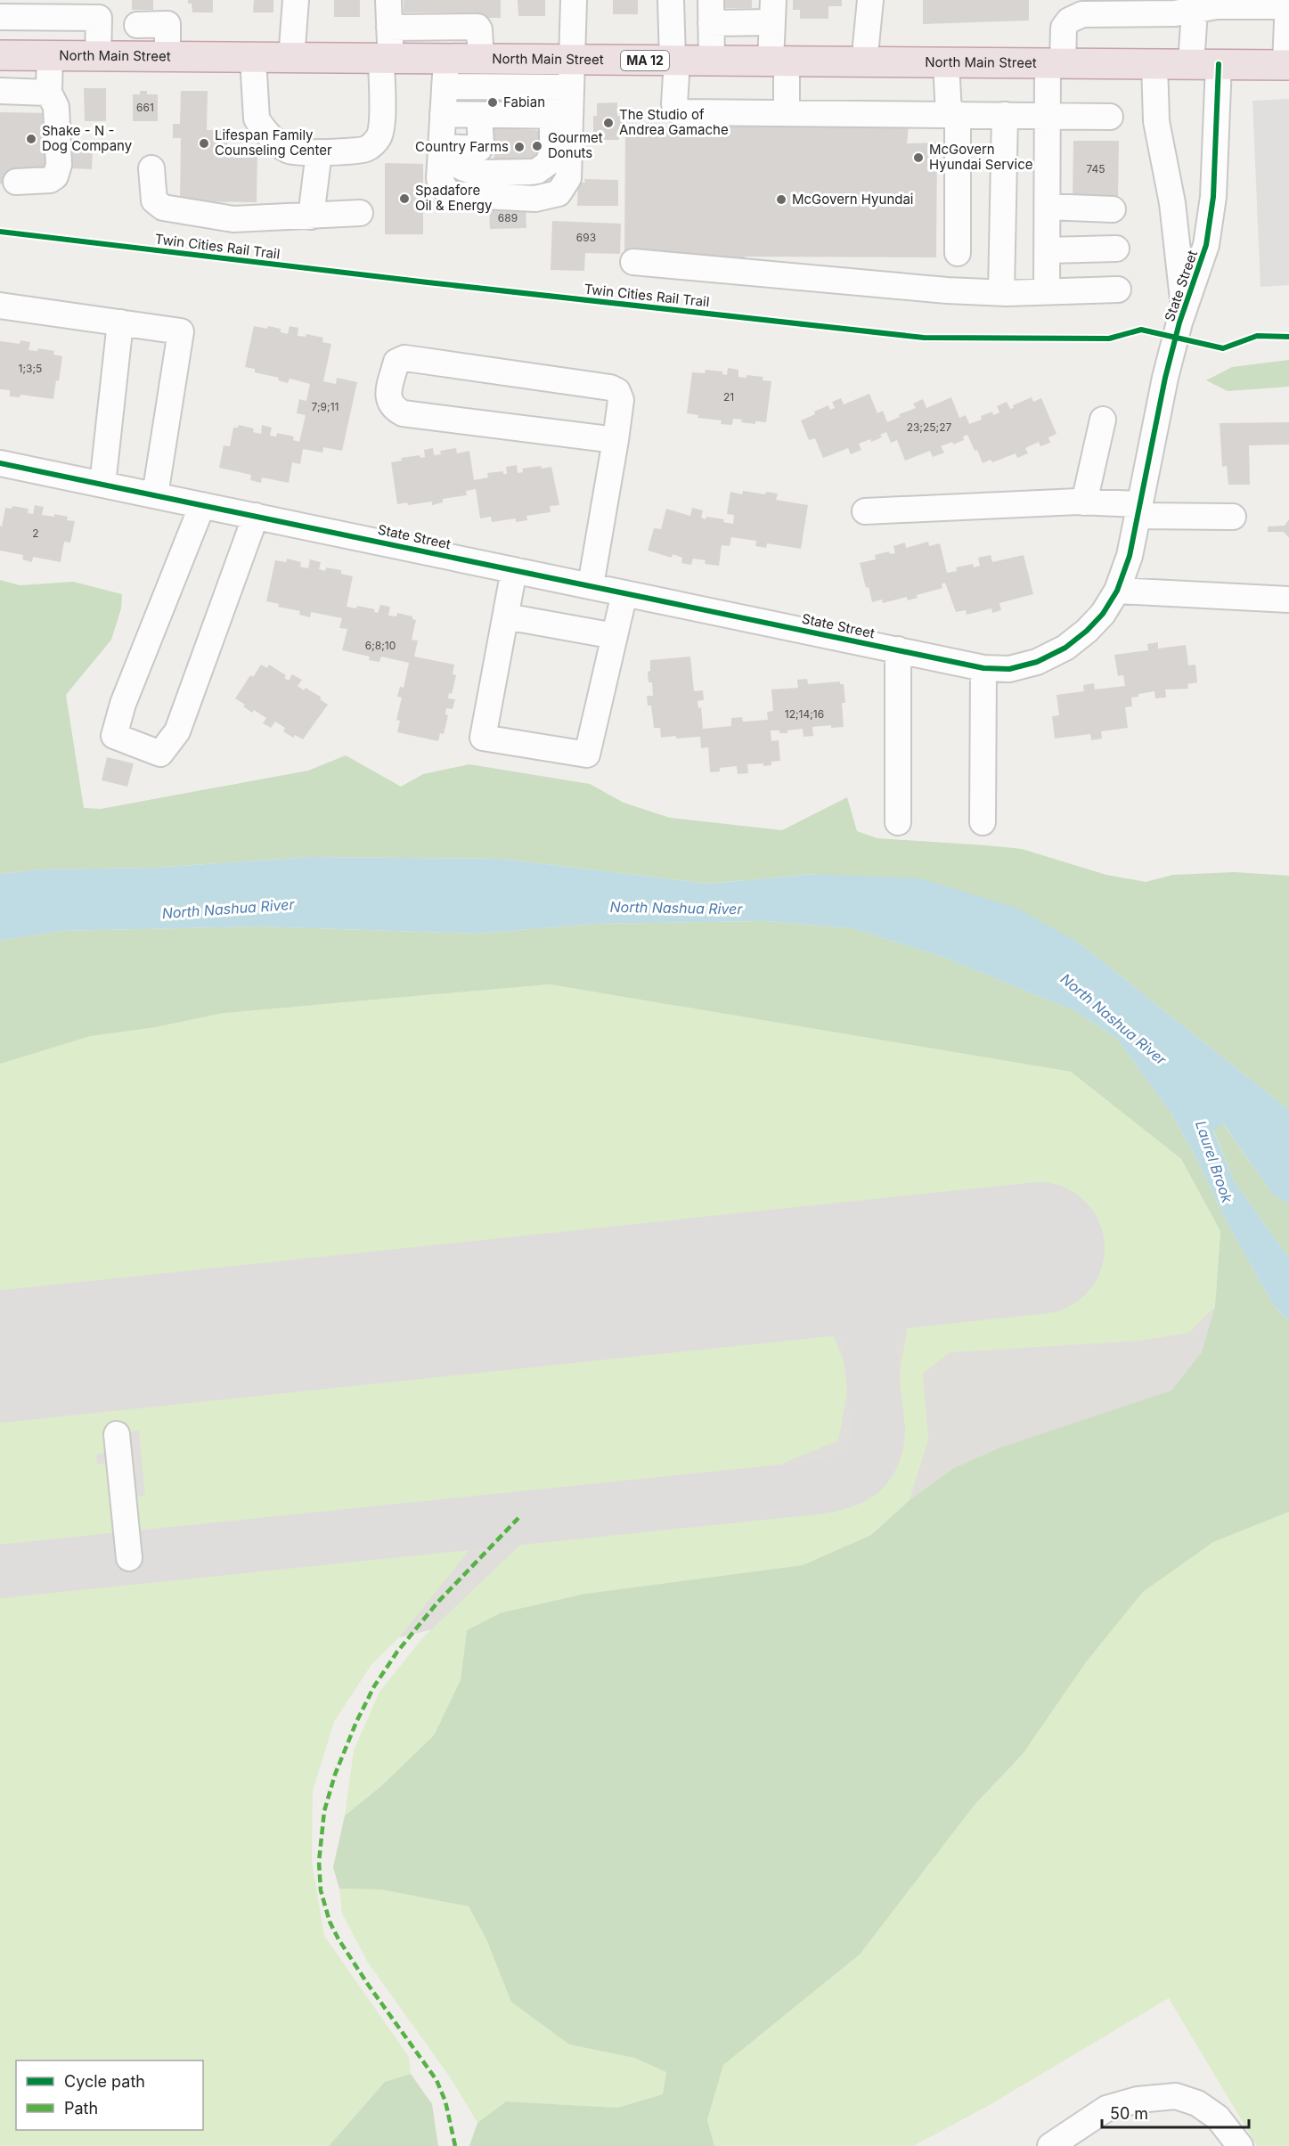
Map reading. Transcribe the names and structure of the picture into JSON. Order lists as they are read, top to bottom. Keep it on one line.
{"streets":{"highway":["North Main Street","MA 12"],"street":["State Street"],"cycle path":["Twin Cities Rail Trail"]},"crossings":[["North Main Street","State Street"]],"water":["North Nashua River","Laurel Brook"],"places":["Fabian","The Studio of Andrea Gamache","Shake - N - Dog Company","Lifespan Family Counseling Center","Gourmet Donuts","Country Farms","McGovern Hyundai Service","Spadafore Oil & Energy","McGovern Hyundai"],"house_numbers":["661","745","689","693","1;3;5","21","7;9;11","23;25;27","2","6;8;10","12;14;16"],"legend":["Cycle path","Path"],"scale_bar":"50 m"}
